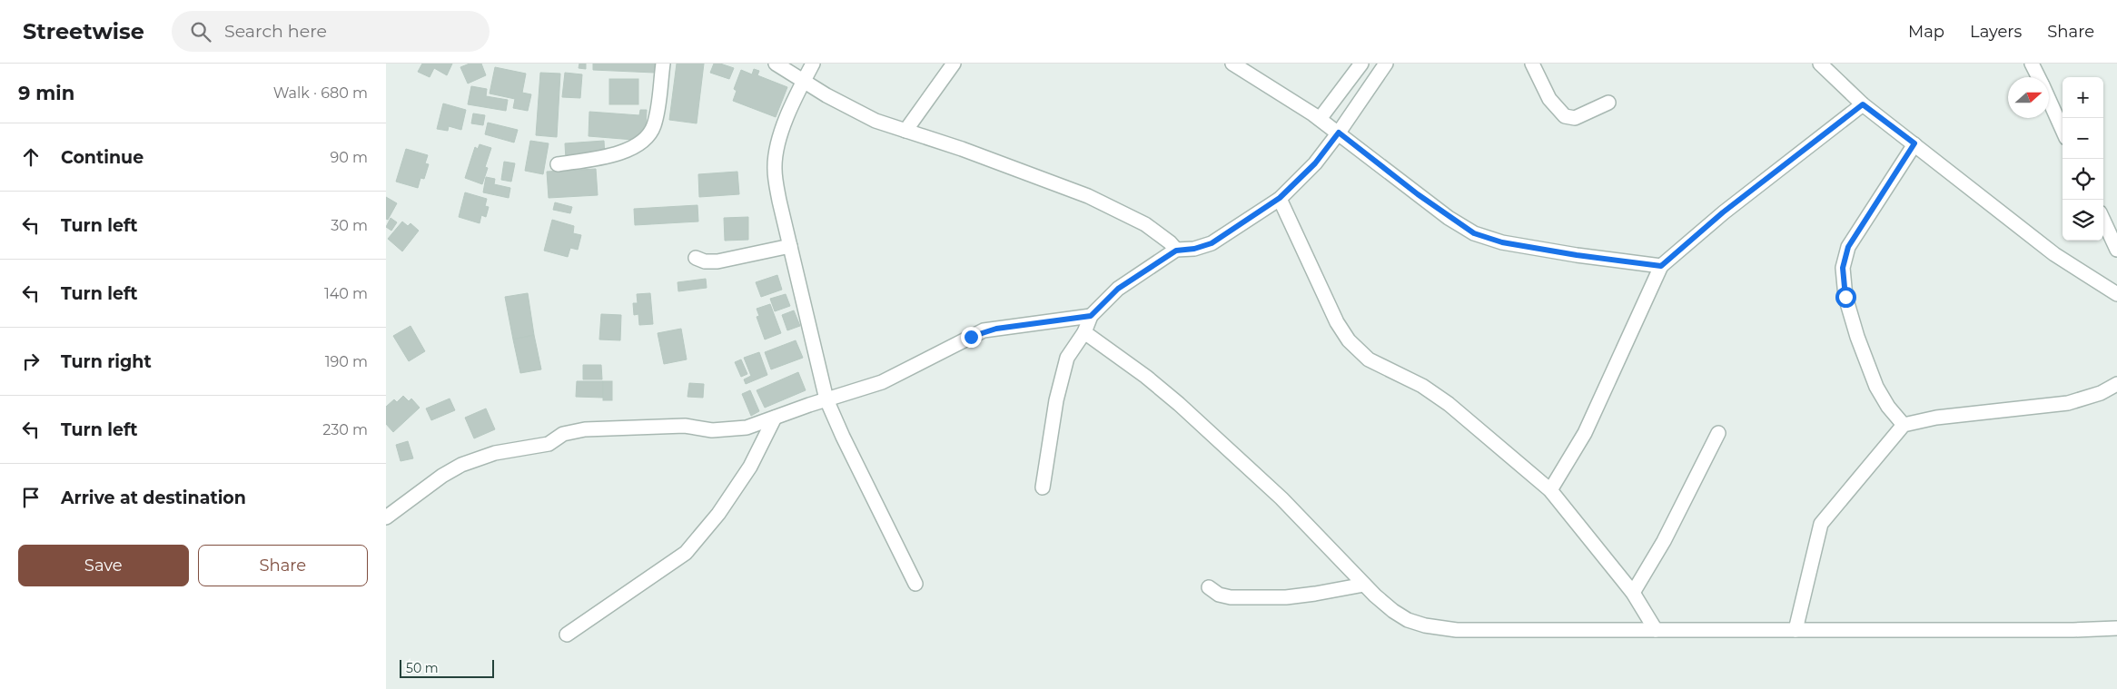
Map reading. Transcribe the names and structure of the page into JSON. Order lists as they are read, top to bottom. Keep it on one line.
{"scale_bar":"50 m","north":"right","page":{"header":"Streetwise","search":"Search here","nav":["Map","Layers","Share"],"heading":["9 min","Walk · 680 m"],"map_buttons":["+","−"],"list":[["Continue","90 m"],["Turn left","30 m"],["Turn left","140 m"],["Turn right","190 m"],["Turn left","230 m"],"Arrive at destination"],"buttons":["Save","Share"],"scale":"50 m"}}
